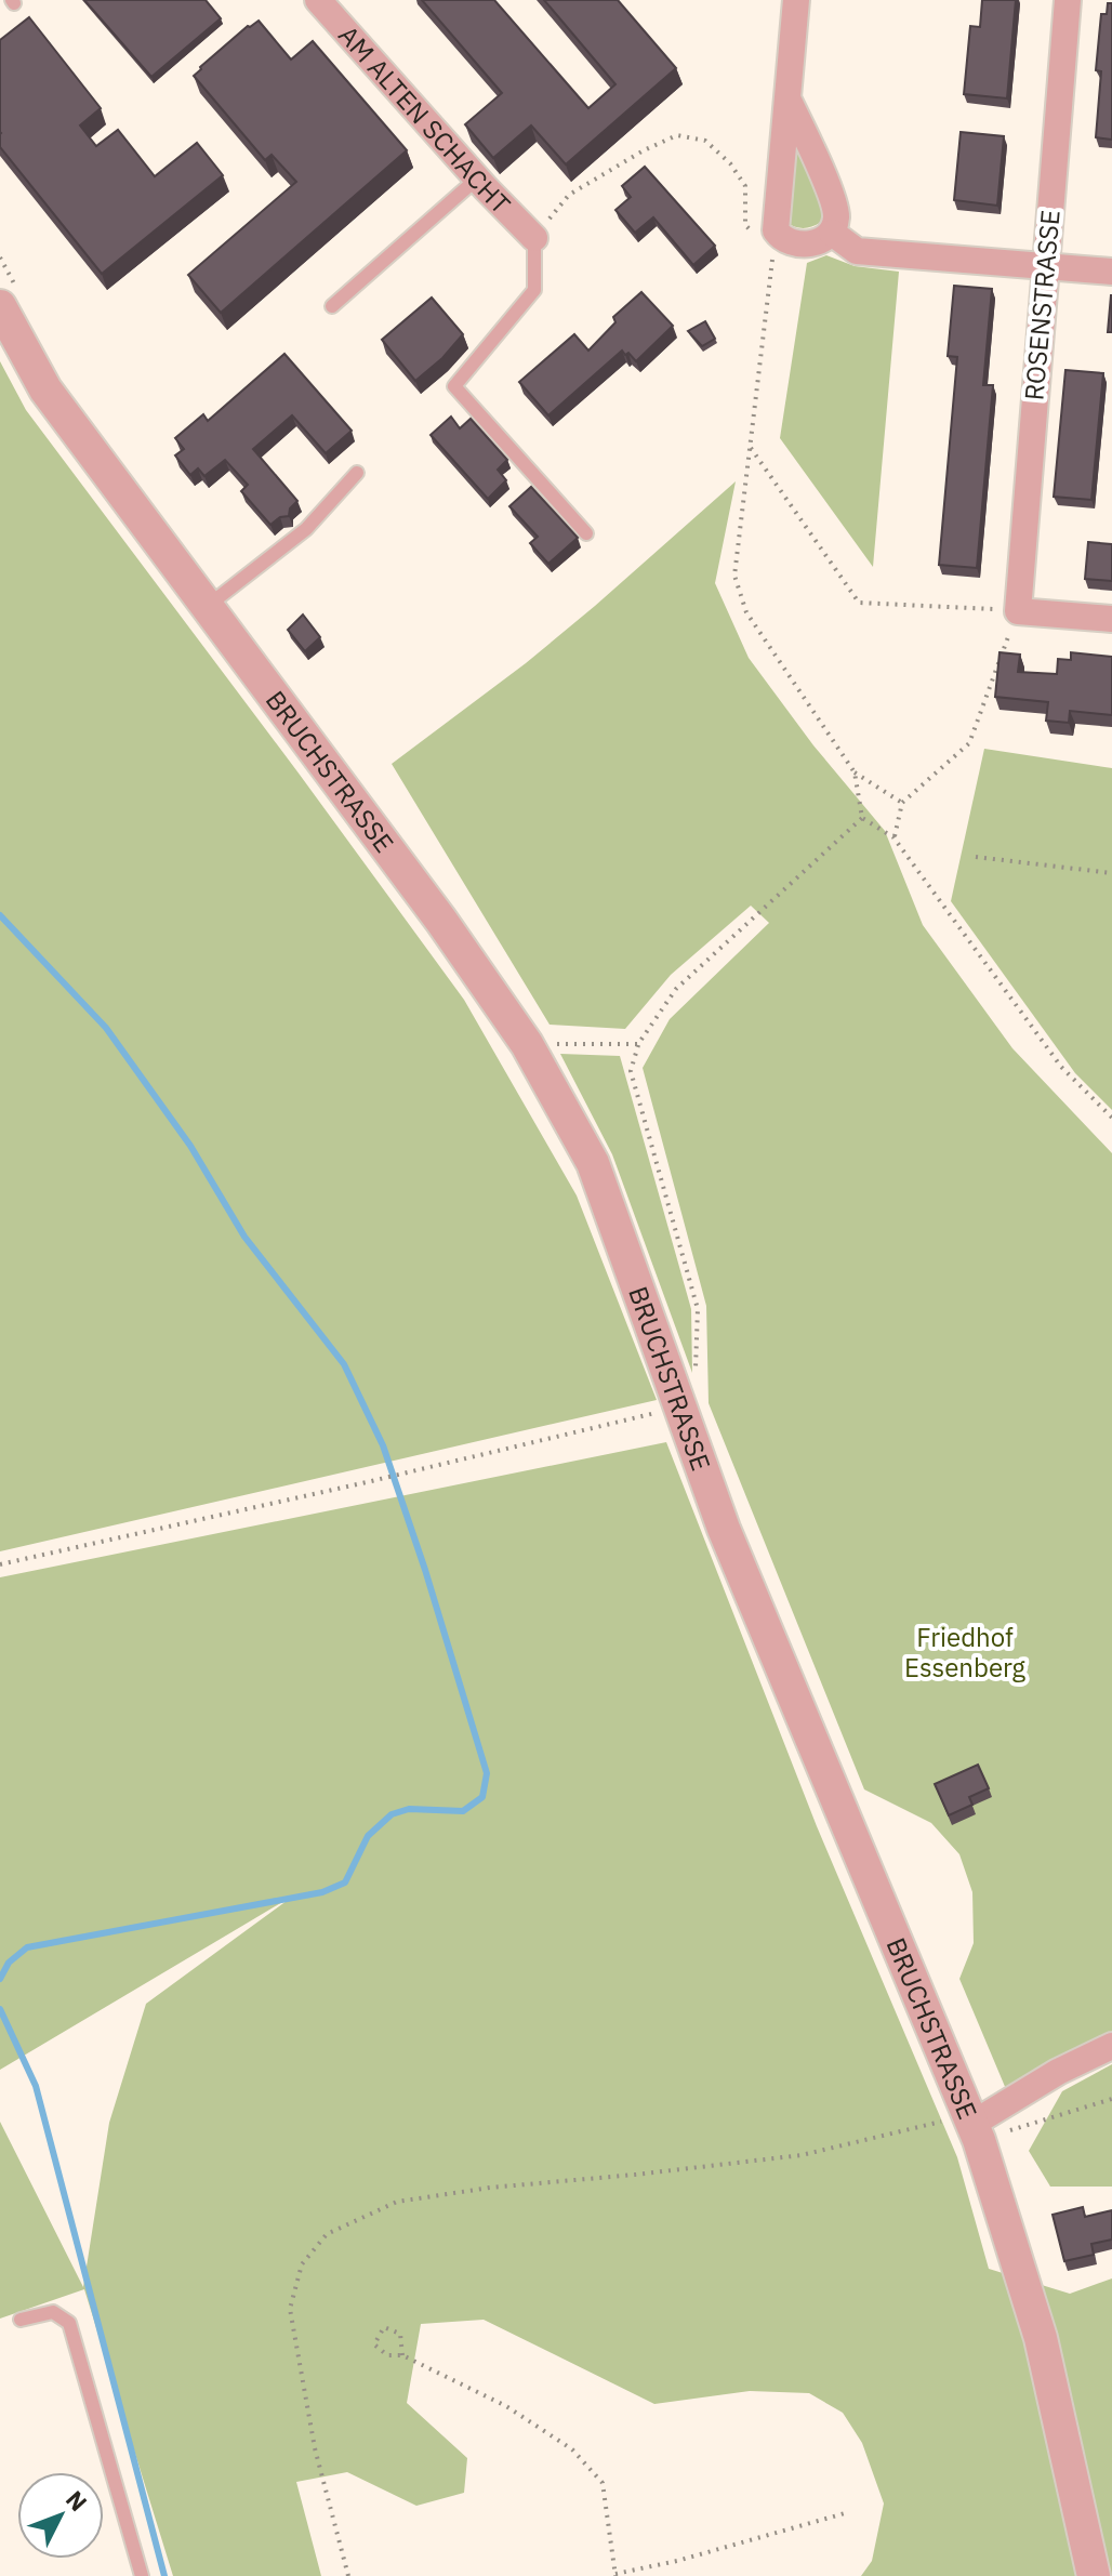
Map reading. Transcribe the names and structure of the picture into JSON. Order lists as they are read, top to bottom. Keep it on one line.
{"streets":{"street":["AM ALTEN SCHACHT","ROSENSTRASSE","BRUCHSTRASSE"]},"parks":["Friedhof Essenberg"],"north":"top right"}
